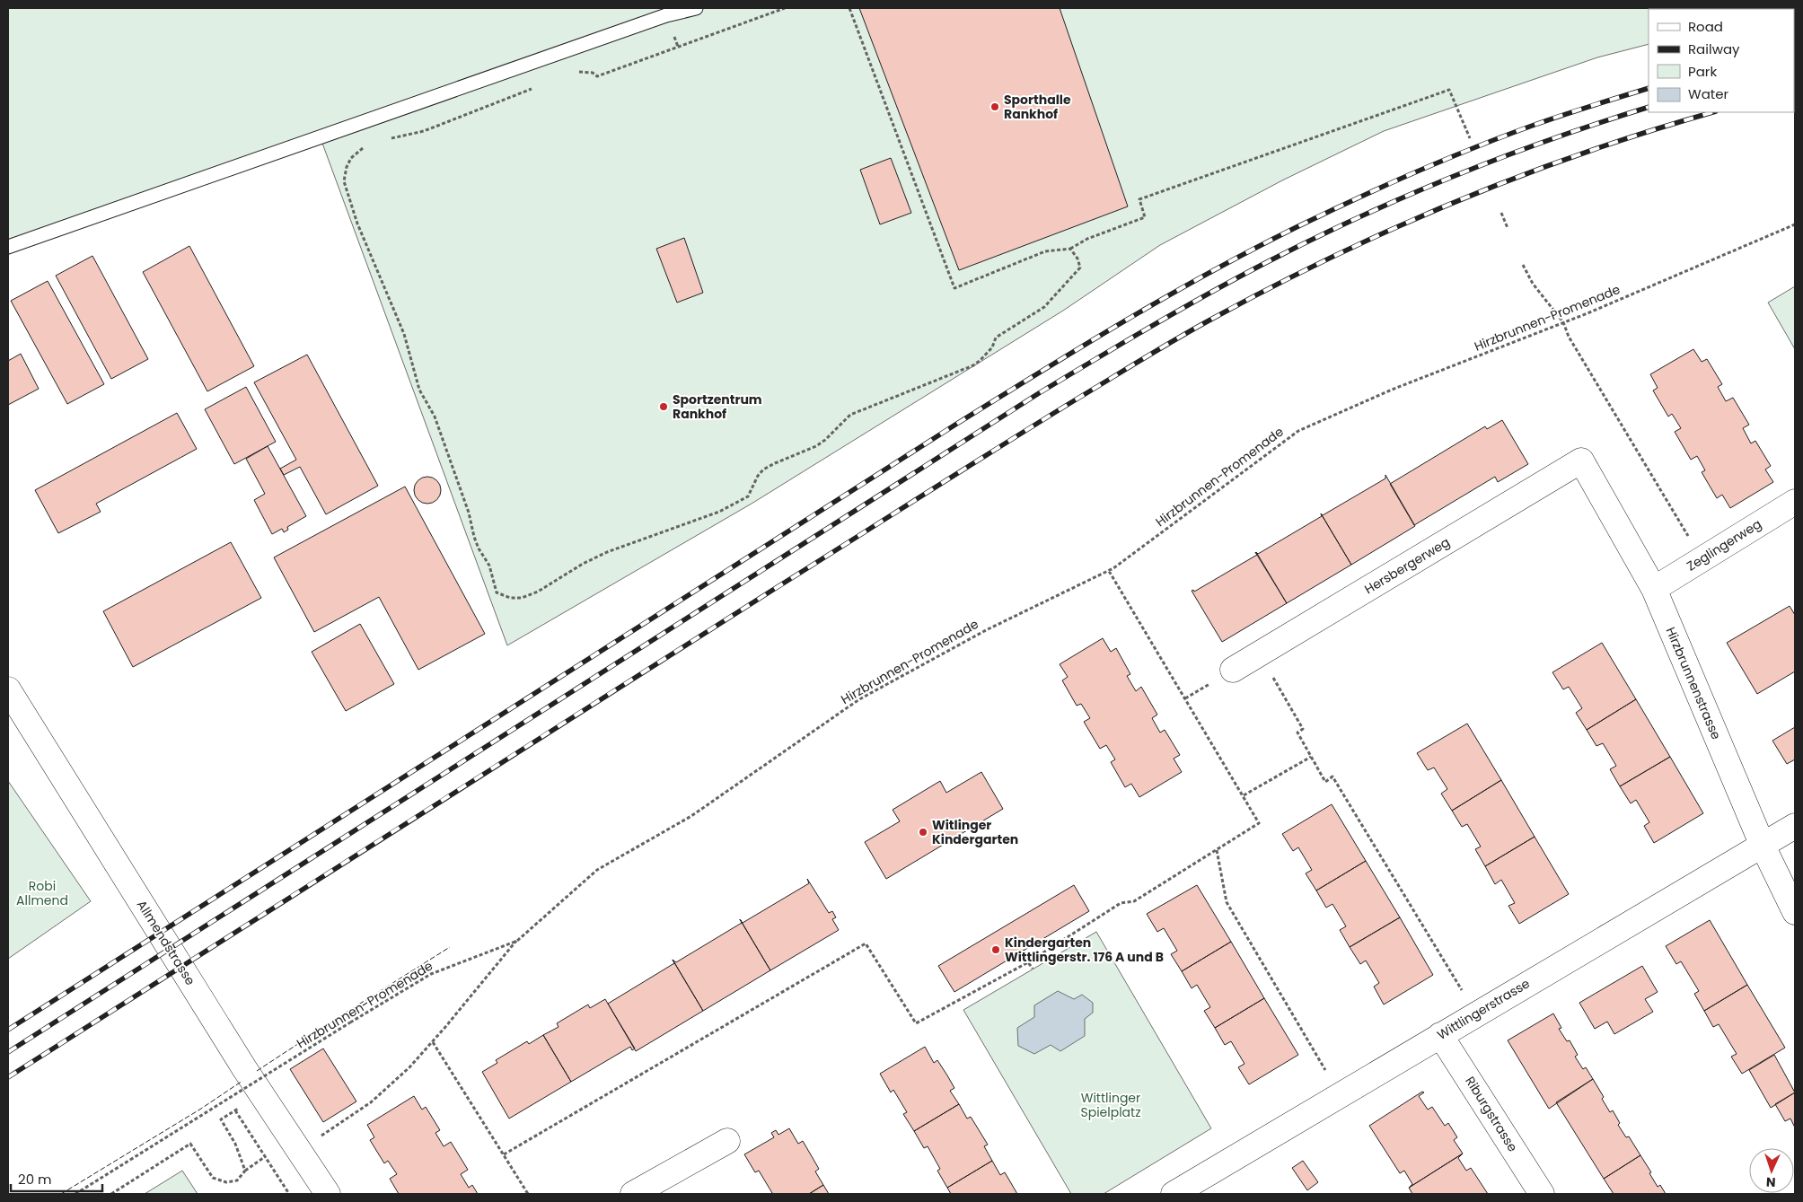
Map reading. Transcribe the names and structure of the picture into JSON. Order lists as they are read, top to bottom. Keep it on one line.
{"streets":{"street":["Zeglingerweg","Hersbergerweg","Hirzbrunnenstrasse","Allmendstrasse","Wittlingerstrasse","Riburgstrasse"],"path":["Hirzbrunnen-Promenade"]},"crossings":[["Zeglingerweg","Hirzbrunnenstrasse"],["Hersbergerweg","Hirzbrunnenstrasse"],["Hirzbrunnenstrasse","Wittlingerstrasse"],["Wittlingerstrasse","Riburgstrasse"]],"parks":["Robi Allmend","Wittlinger Spielplatz"],"places":["Sporthalle Rankhof","Sportzentrum Rankhof","Witlinger Kindergarten","Kindergarten Wittlingerstr. 176 A und B"],"legend":["Road","Railway","Park","Water"],"scale_bar":"20 m","north":"bottom"}
